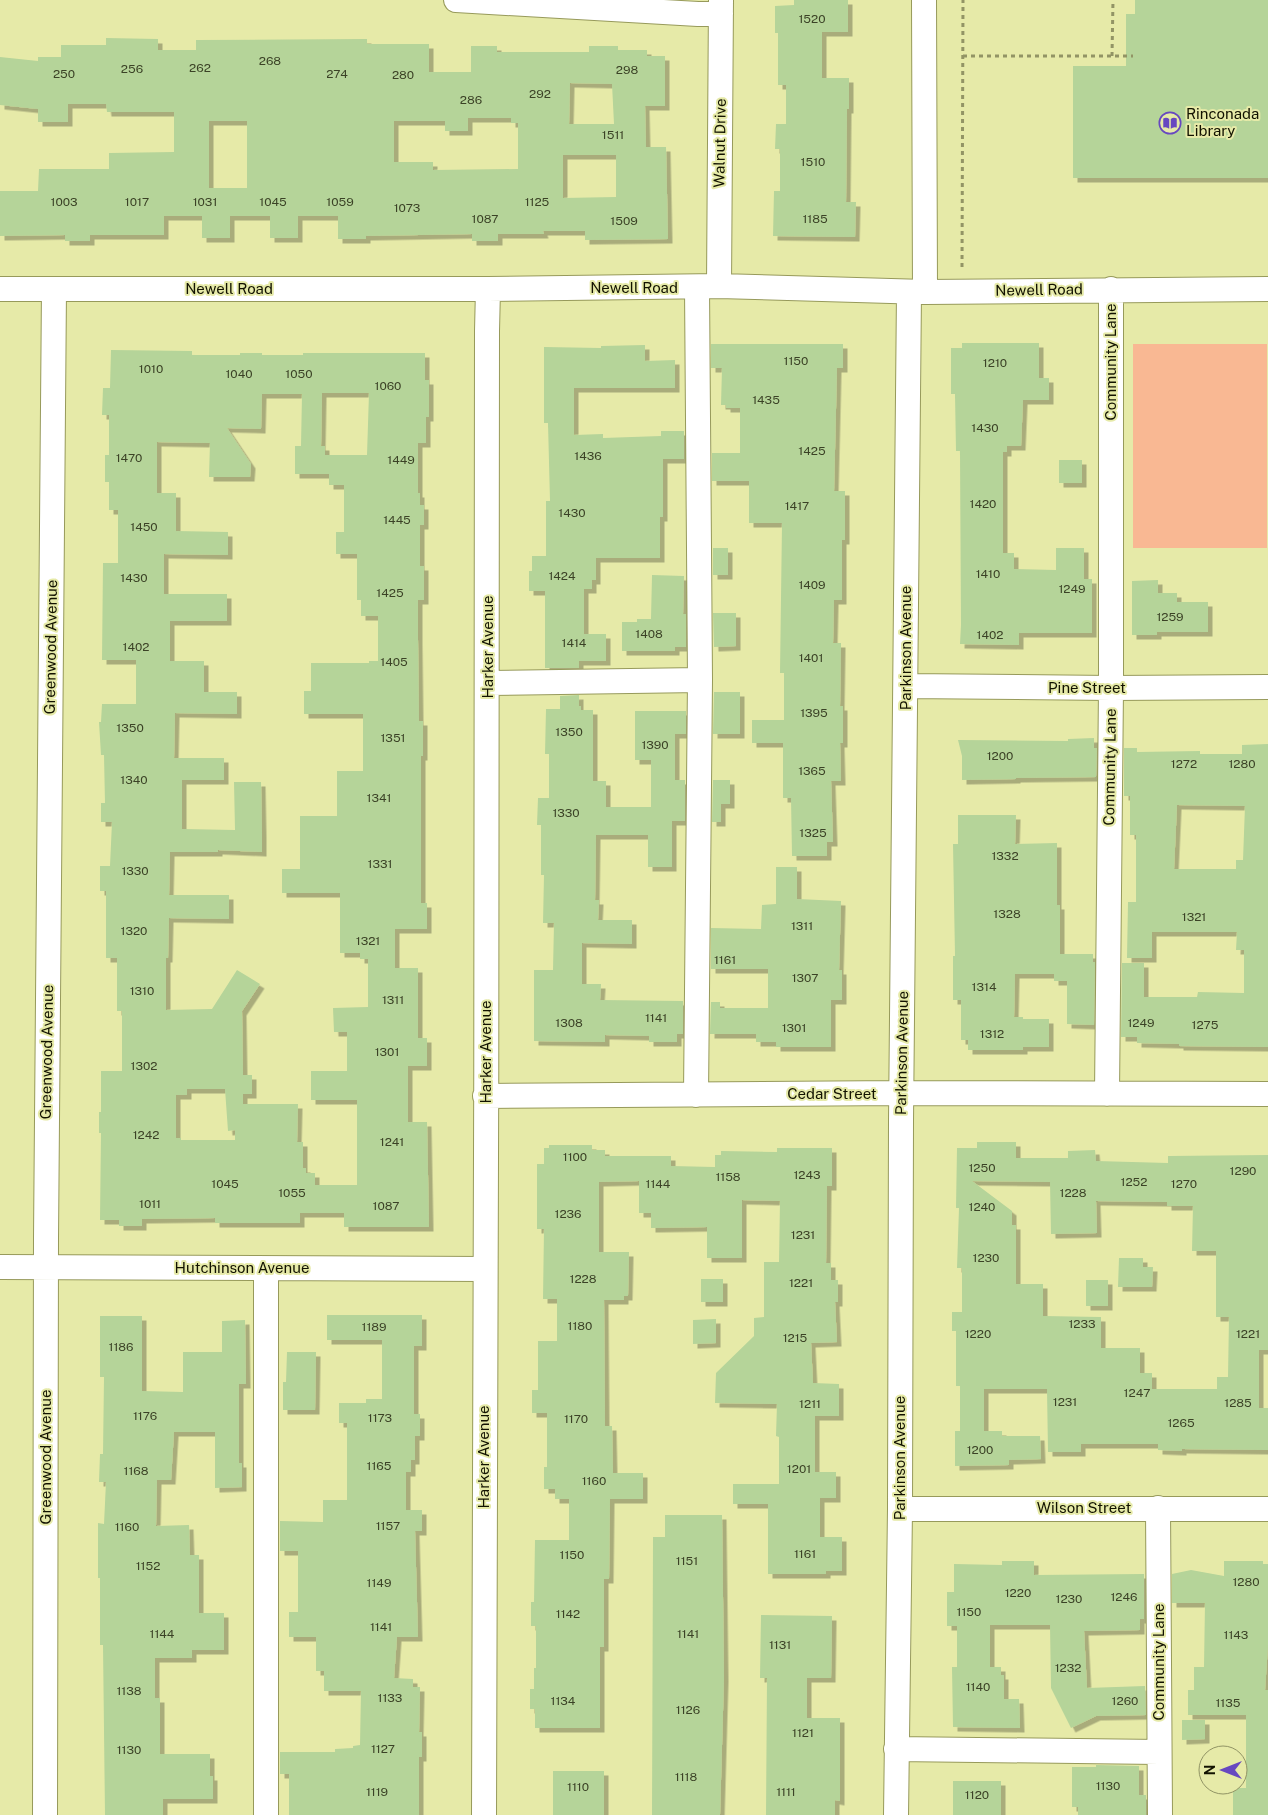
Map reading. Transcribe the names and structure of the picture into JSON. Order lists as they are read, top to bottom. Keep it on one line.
{"streets":{"street":["Walnut Drive","Newell Road","Community Lane","Greenwood Avenue","Harker Avenue","Parkinson Avenue","Pine Street","Cedar Street","Hutchinson Avenue","Wilson Street"]},"crossings":[["Walnut Drive","Newell Road"],["Walnut Drive","Cedar Street"],["Newell Road","Community Lane"],["Newell Road","Greenwood Avenue"],["Newell Road","Harker Avenue"],["Newell Road","Parkinson Avenue"],["Community Lane","Pine Street"],["Community Lane","Cedar Street"],["Community Lane","Wilson Street"],["Greenwood Avenue","Hutchinson Avenue"],["Harker Avenue","Cedar Street"],["Harker Avenue","Hutchinson Avenue"],["Parkinson Avenue","Pine Street"],["Parkinson Avenue","Cedar Street"],["Parkinson Avenue","Wilson Street"]],"places":{"library":["Rinconada Library"]},"house_numbers":["1520","268","262","256","298","250","274","280","292","286","1511","1510","1003","1017","1031","1045","1059","1125","1073","1087","1185","1509","1150","1210","1010","1040","1050","1060","1435","1430","1425","1436","1470","1449","1420","1417","1430","1445","1450","1410","1424","1430","1409","1249","1425","1259","1408","1402","1414","1402","1401","1405","1395","1350","1350","1351","1390","1200","1272","1280","1365","1340","1341","1330","1325","1332","1331","1330","1328","1321","1311","1320","1321","1161","1307","1314","1310","1311","1141","1308","1249","1275","1301","1312","1301","1302","1242","1241","1100","1250","1290","1243","1158","1252","1045","1144","1270","1055","1228","1011","1087","1240","1236","1231","1230","1228","1221","1233","1180","1189","1220","1221","1215","1186","1247","1231","1285","1211","1176","1173","1170","1265","1200","1165","1201","1168","1160","1157","1160","1161","1150","1151","1152","1280","1149","1220","1246","1230","1150","1142","1141","1144","1141","1143","1131","1232","1140","1138","1133","1134","1260","1135","1126","1121","1127","1130","1118","1130","1110","1119","1111","1120"],"north":"left"}
